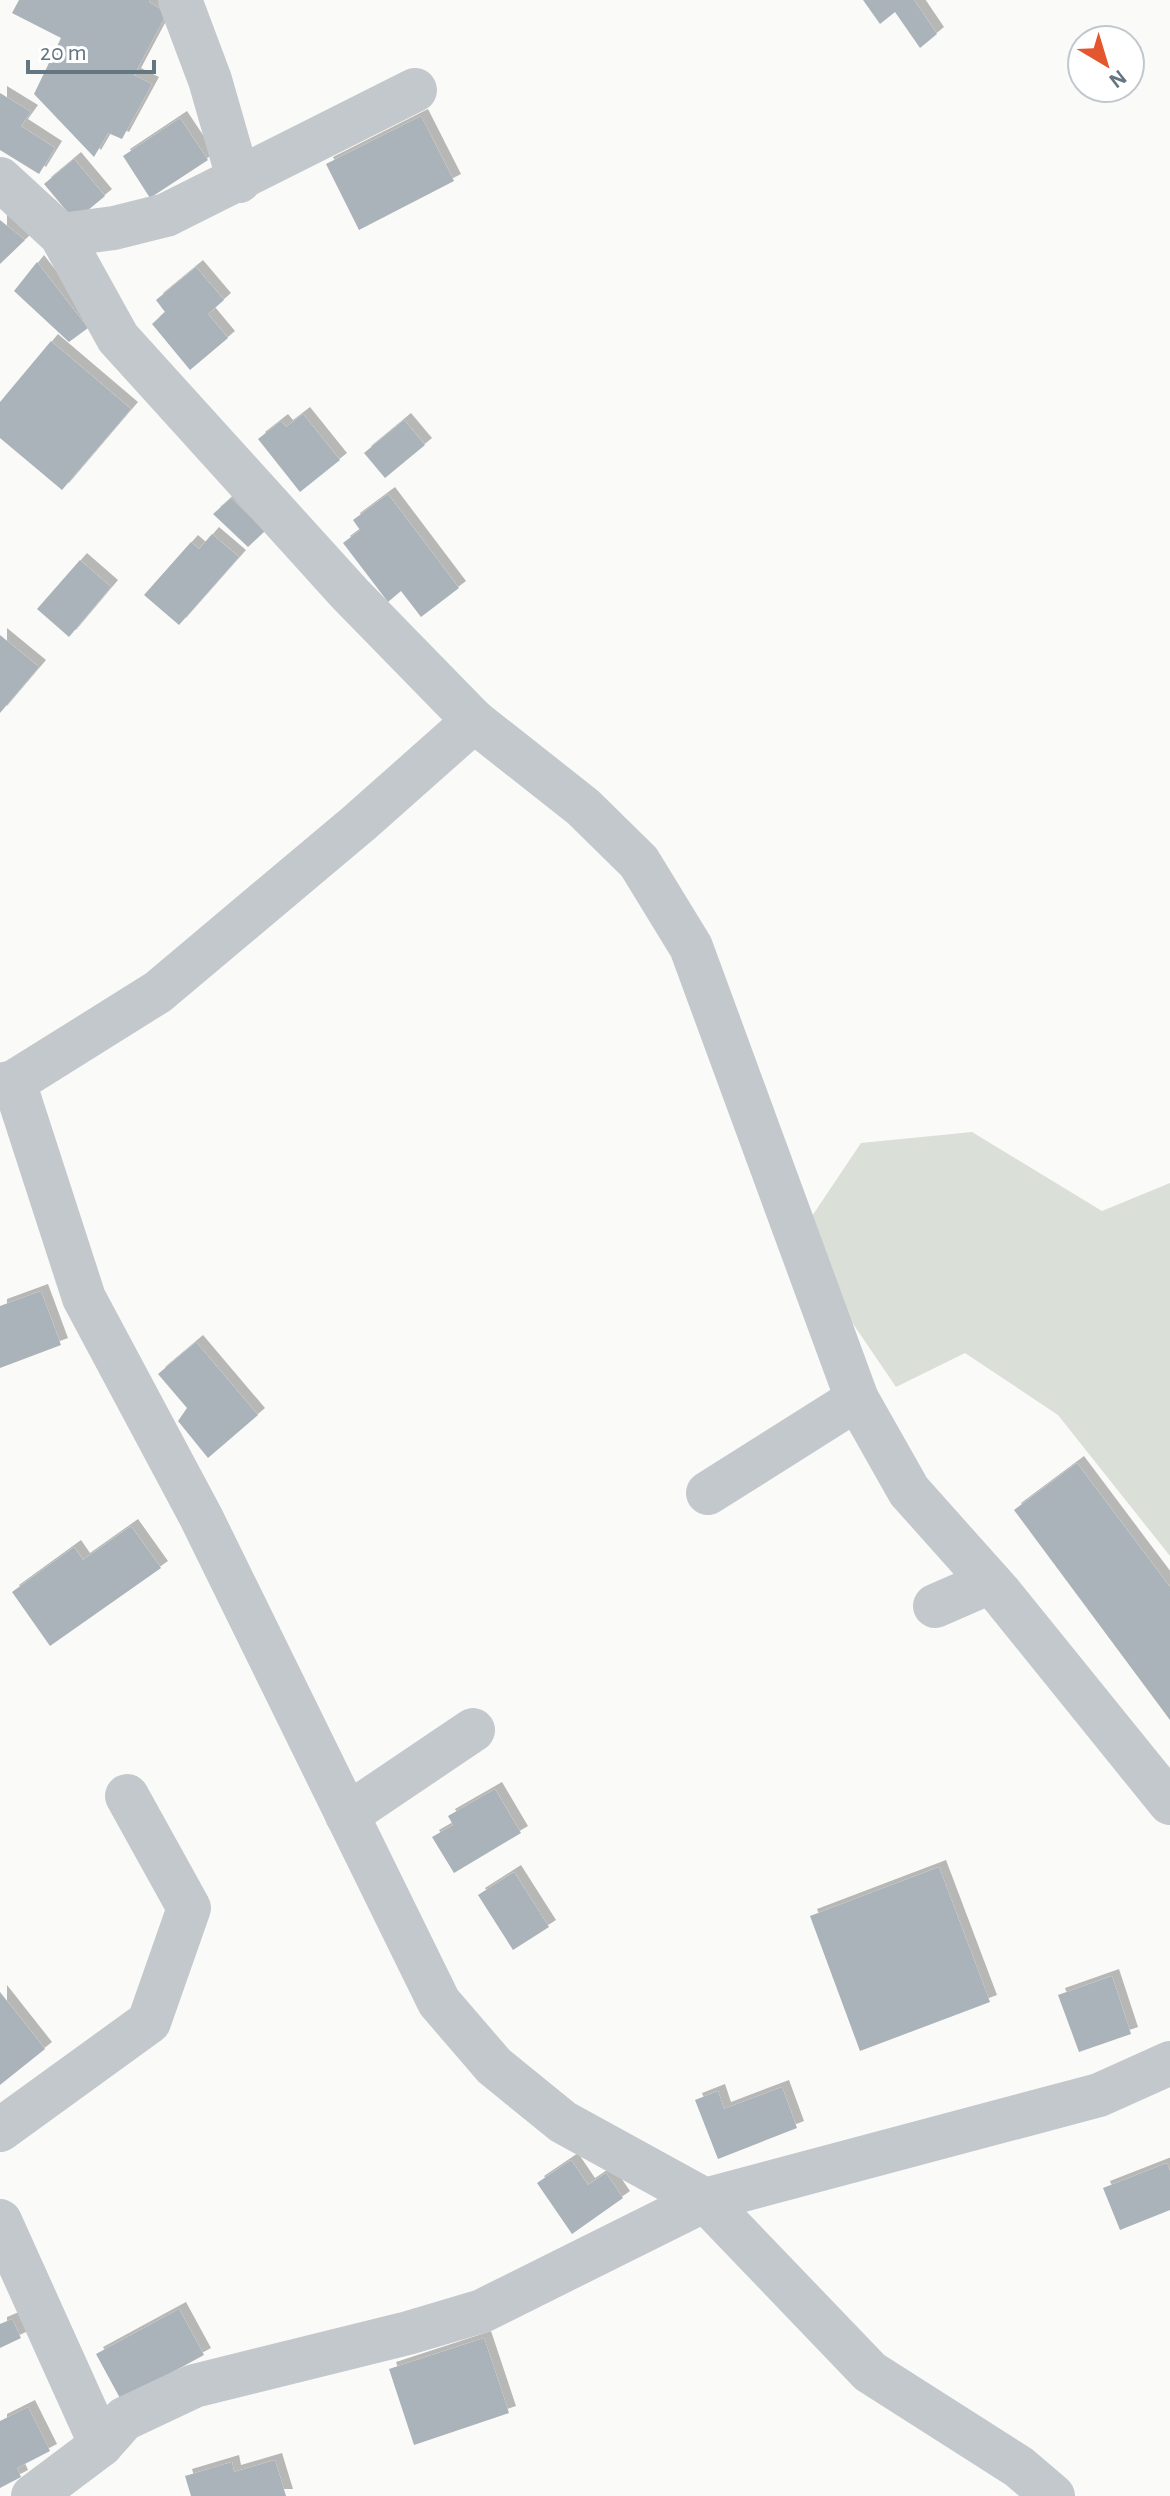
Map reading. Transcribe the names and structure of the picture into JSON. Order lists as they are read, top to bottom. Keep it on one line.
{"scale_bar":"20 m","north":"bottom right"}
